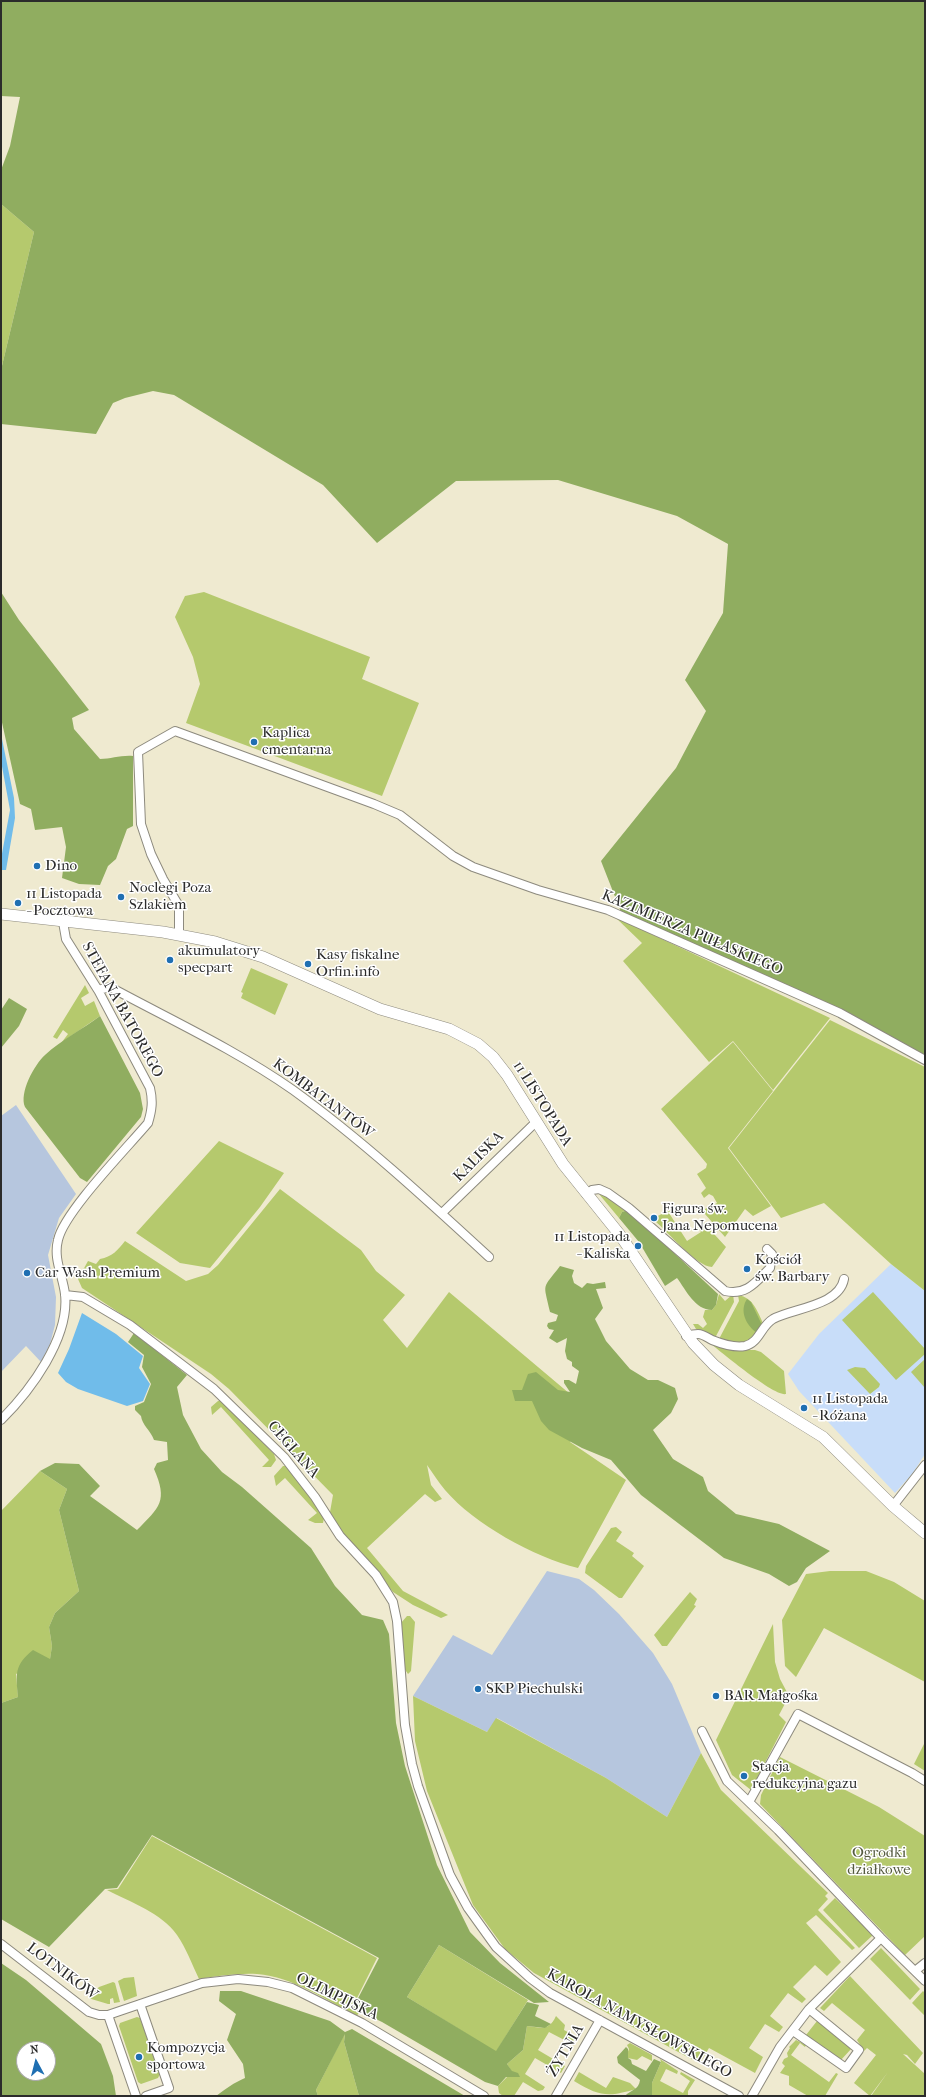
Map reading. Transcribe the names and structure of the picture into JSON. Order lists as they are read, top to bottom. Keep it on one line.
{"streets":{"main road":["11 LISTOPADA"],"street":["KAZIMIERZA PUŁASKIEGO","STEFANA BATOREGO","KOMBATANTÓW","KALISKA","CEGLANA","LOTNIKÓW","OLIMPIJSKA","KAROLA NAMYSŁOWSKIEGO","ŻYTNIA"]},"crossings":[["KAZIMIERZA PUŁASKIEGO","11 LISTOPADA"],["STEFANA BATOREGO","KOMBATANTÓW"],["STEFANA BATOREGO","11 LISTOPADA"],["STEFANA BATOREGO","CEGLANA"],["KOMBATANTÓW","KALISKA"],["11 LISTOPADA","KALISKA"],["CEGLANA","KAROLA NAMYSŁOWSKIEGO"],["LOTNIKÓW","OLIMPIJSKA"],["KAROLA NAMYSŁOWSKIEGO","ŻYTNIA"]],"parks":["Ogrodki działkowe"],"places":["Kaplica cmentarna","Dino","Noclegi Poza Szlakiem","11 Listopada - Pocztowa","akumulatory specpart","Kasy fiskalne Orfin.info","Figura św. Jana Nepomucena","11 Listopada - Kaliska","Kościół św. Barbary","Car Wash Premium","11 Listopada - Różana","SKP Piechulski","BAR Małgośka","Stacja redukcyjna gazu","Kompozycja sportowa"],"north":"top"}
